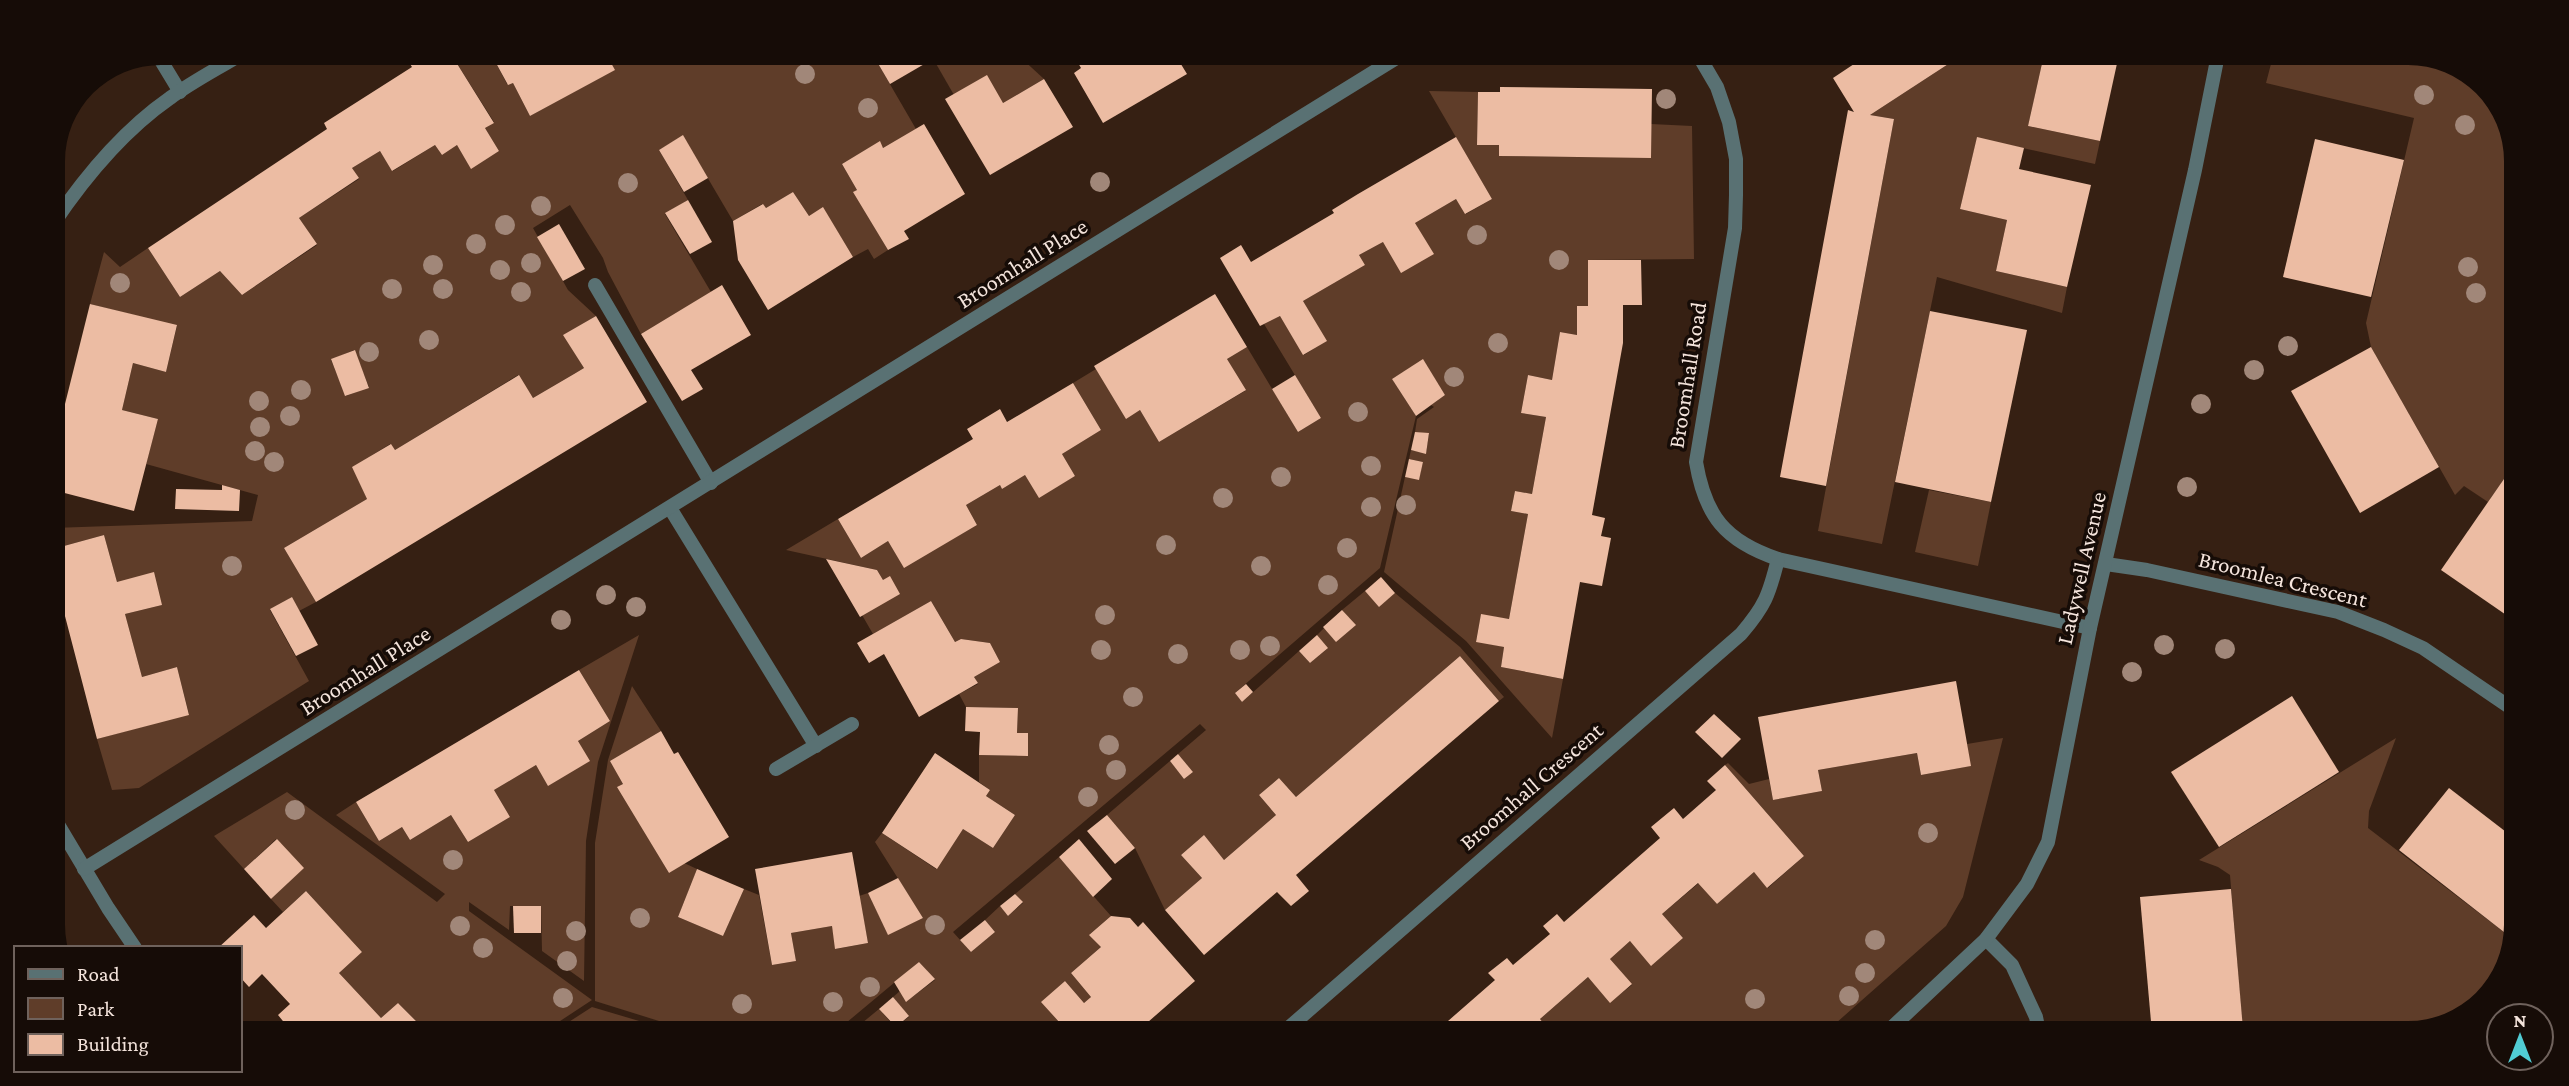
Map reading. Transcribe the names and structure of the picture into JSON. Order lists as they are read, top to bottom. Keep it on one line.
{"streets":{"street":["Broomhall Place","Broomhall Road","Ladywell Avenue","Broomlea Crescent","Broomhall Crescent"]},"crossings":[["Broomhall Road","Ladywell Avenue"],["Broomhall Road","Broomhall Crescent"],["Ladywell Avenue","Broomlea Crescent"]],"legend":["Road","Park","Building"],"north":"top"}
